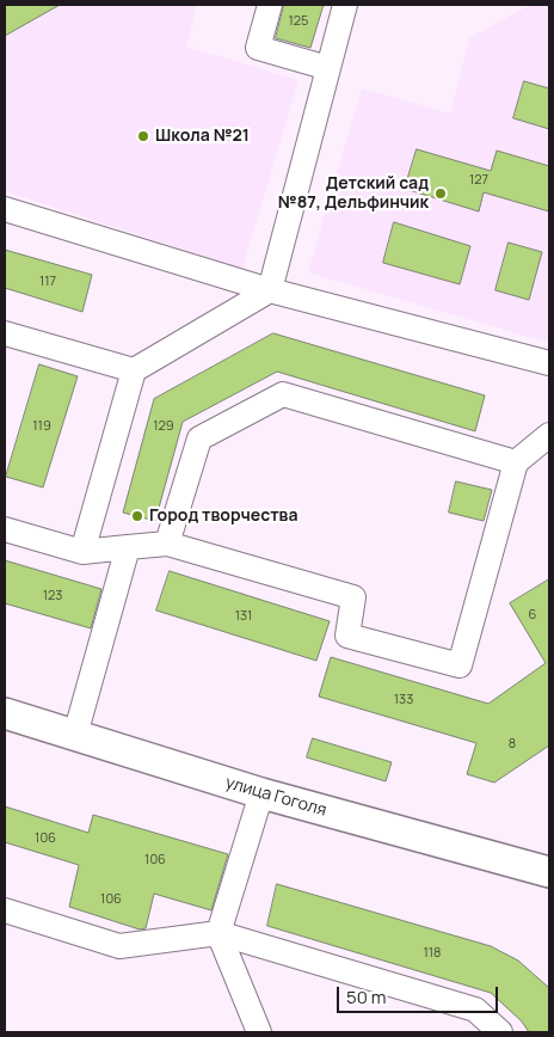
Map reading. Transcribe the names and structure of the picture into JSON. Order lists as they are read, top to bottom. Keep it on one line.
{"streets":{"main road":["улица Гоголя"]},"places":["Школа №21","Детский сад №87, Дельфинчик","Город творчества"],"house_numbers":["125","127","117","119","129","123","6","131","133","8","106","106","106","118"],"scale_bar":"50 m"}
